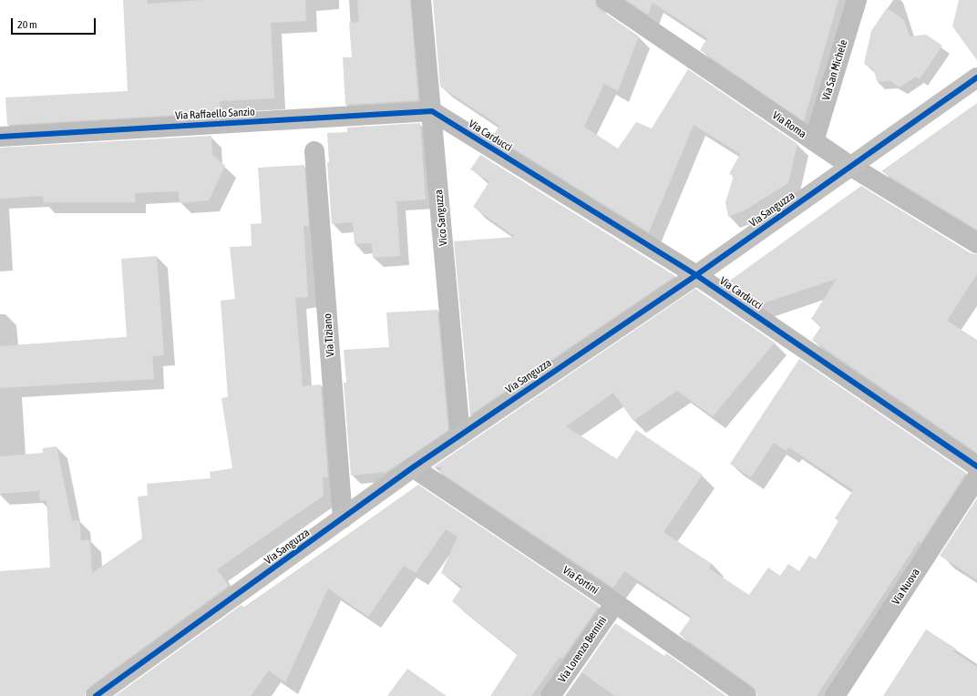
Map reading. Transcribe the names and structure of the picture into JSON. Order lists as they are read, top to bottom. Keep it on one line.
{"streets":{"street":["Via San Michele","Via Raffaello Sanzio","Via Roma","Via Carducci","Via Sanguzza","Vico Sanguzza","Via Tiziano","Via Fortini","Via Nuova","Via Lorenzo Bernini"]},"crossings":[["Via San Michele","Via Roma"],["Via Raffaello Sanzio","Via Carducci"],["Via Raffaello Sanzio","Vico Sanguzza"],["Via Roma","Via Sanguzza"],["Via Carducci","Via Sanguzza"],["Via Carducci","Vico Sanguzza"],["Via Sanguzza","Vico Sanguzza"],["Via Sanguzza","Via Tiziano"],["Via Sanguzza","Via Fortini"],["Via Fortini","Via Lorenzo Bernini"]],"scale_bar":"20 m"}
